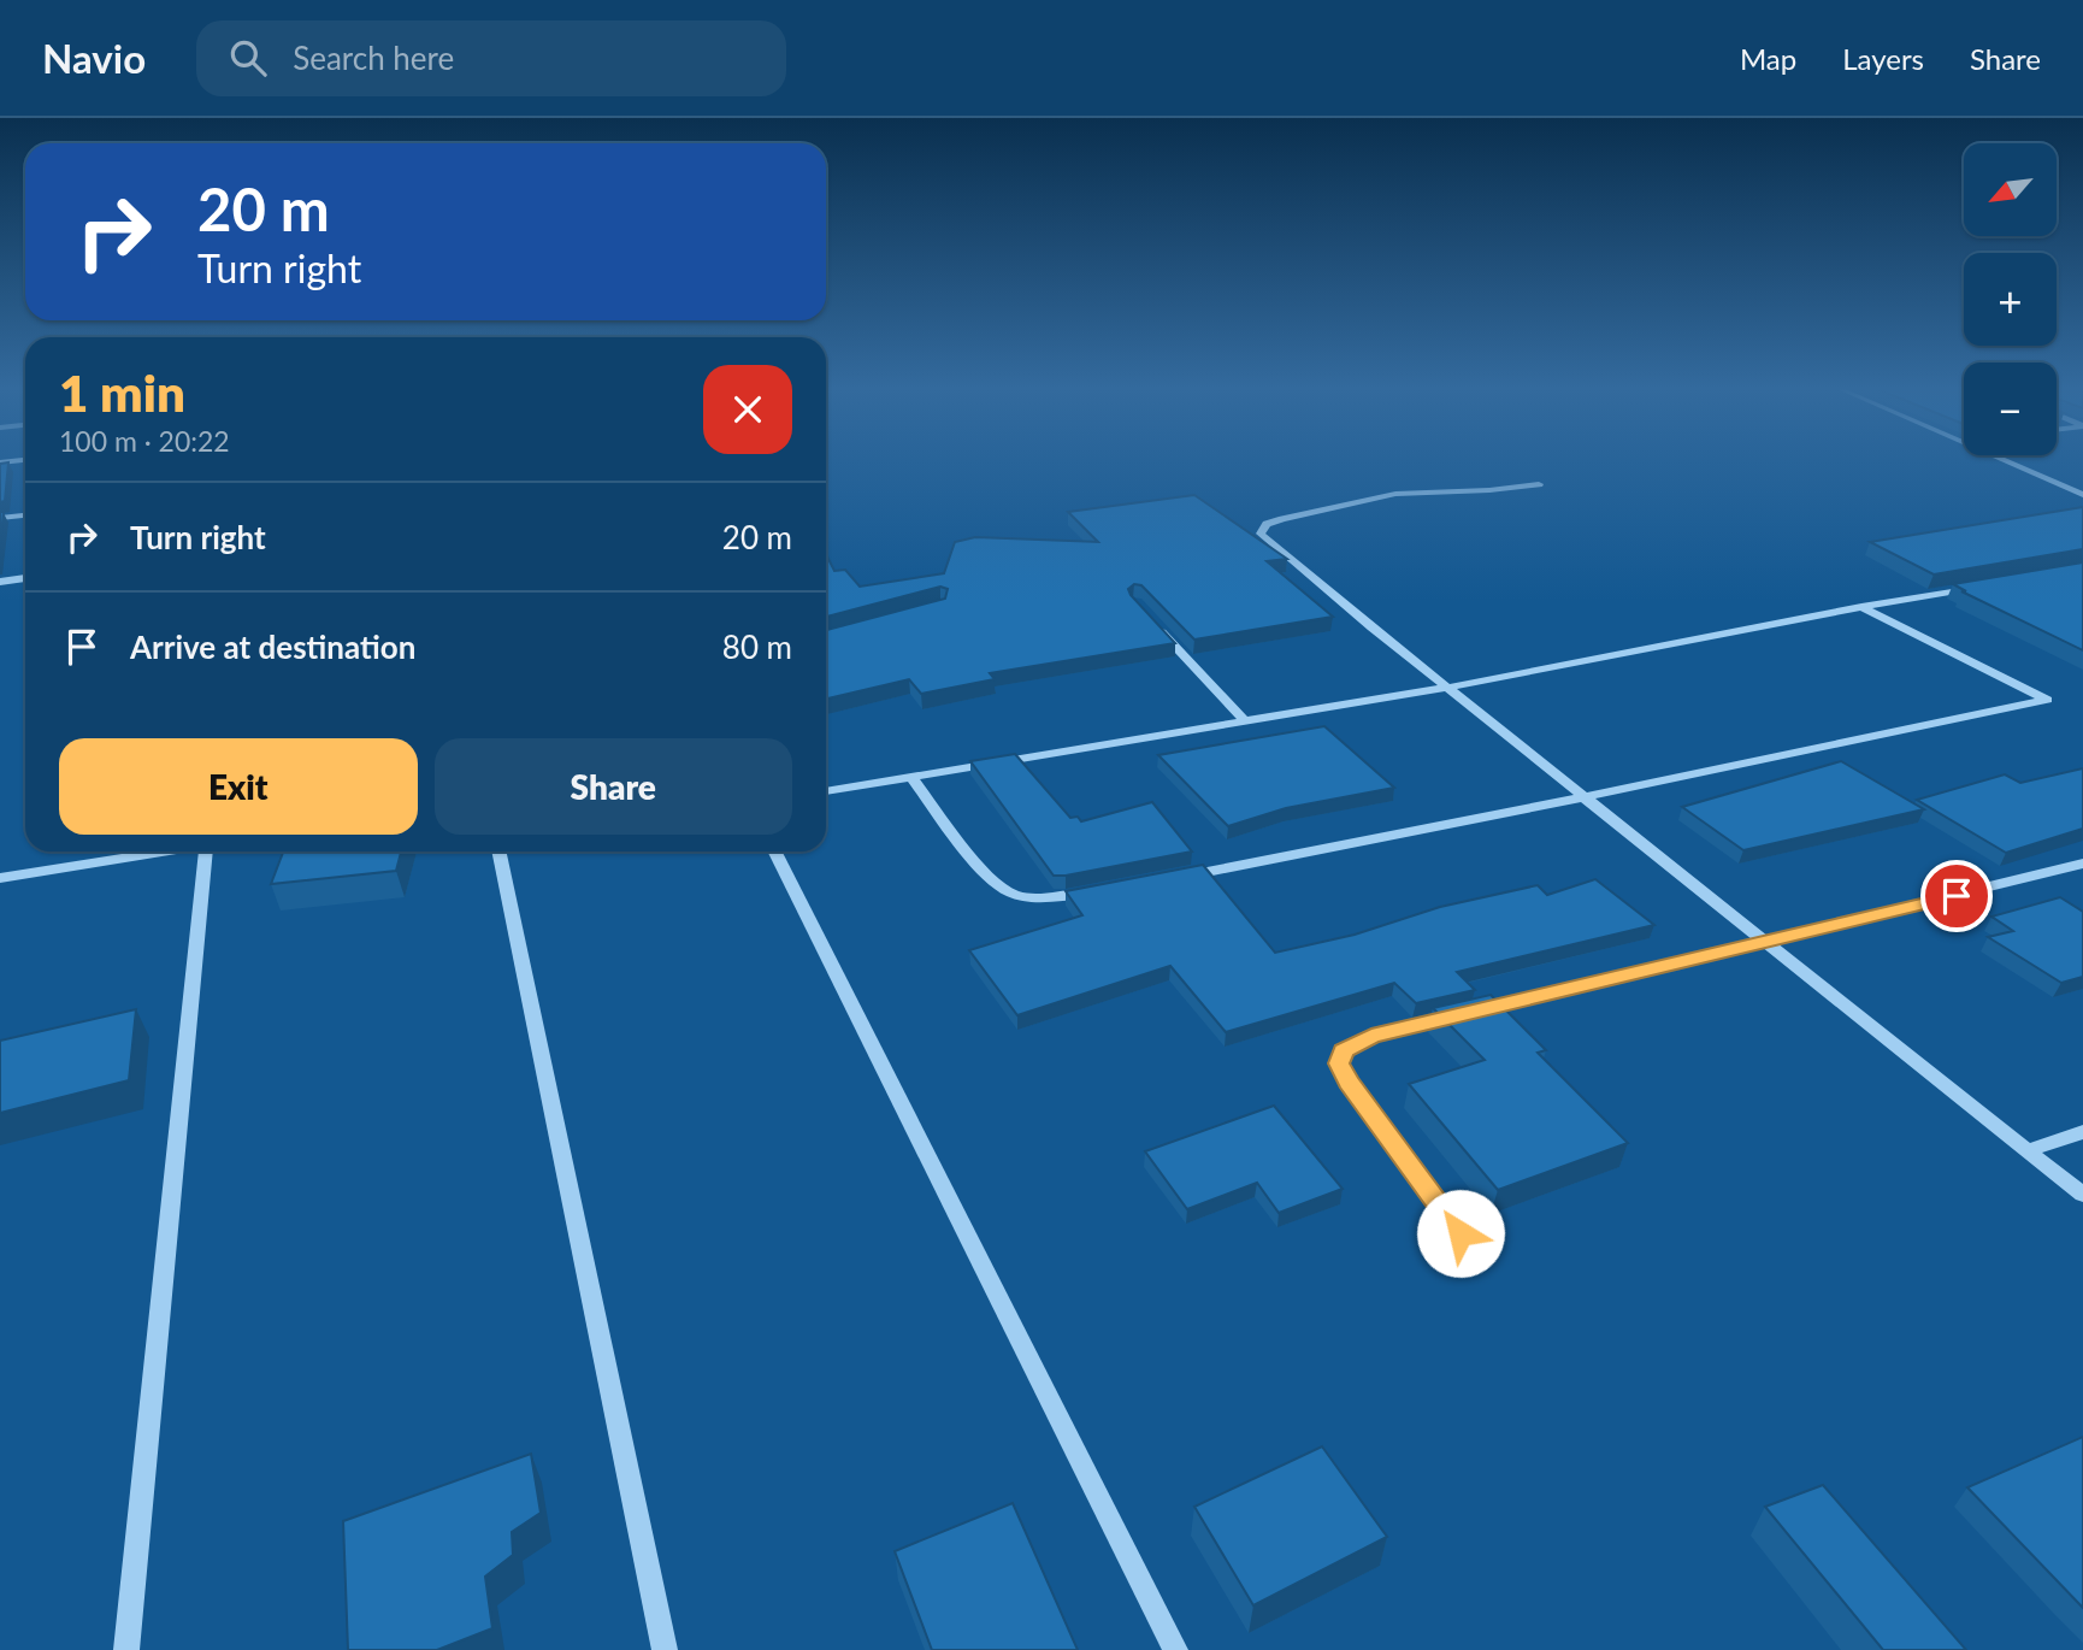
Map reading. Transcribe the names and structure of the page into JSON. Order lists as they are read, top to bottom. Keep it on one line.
{"north":"bottom left","page":{"header":"Navio","search":"Search here","nav":["Map","Layers","Share"],"map_buttons":["+","−"],"turn":["20 m","Turn right"],"heading":["1 min","100 m · 20:22"],"list":[{"name":"Turn right","value":"20 m"},{"name":"Arrive at destination","value":"80 m"}],"buttons":["Exit","Share"]}}
